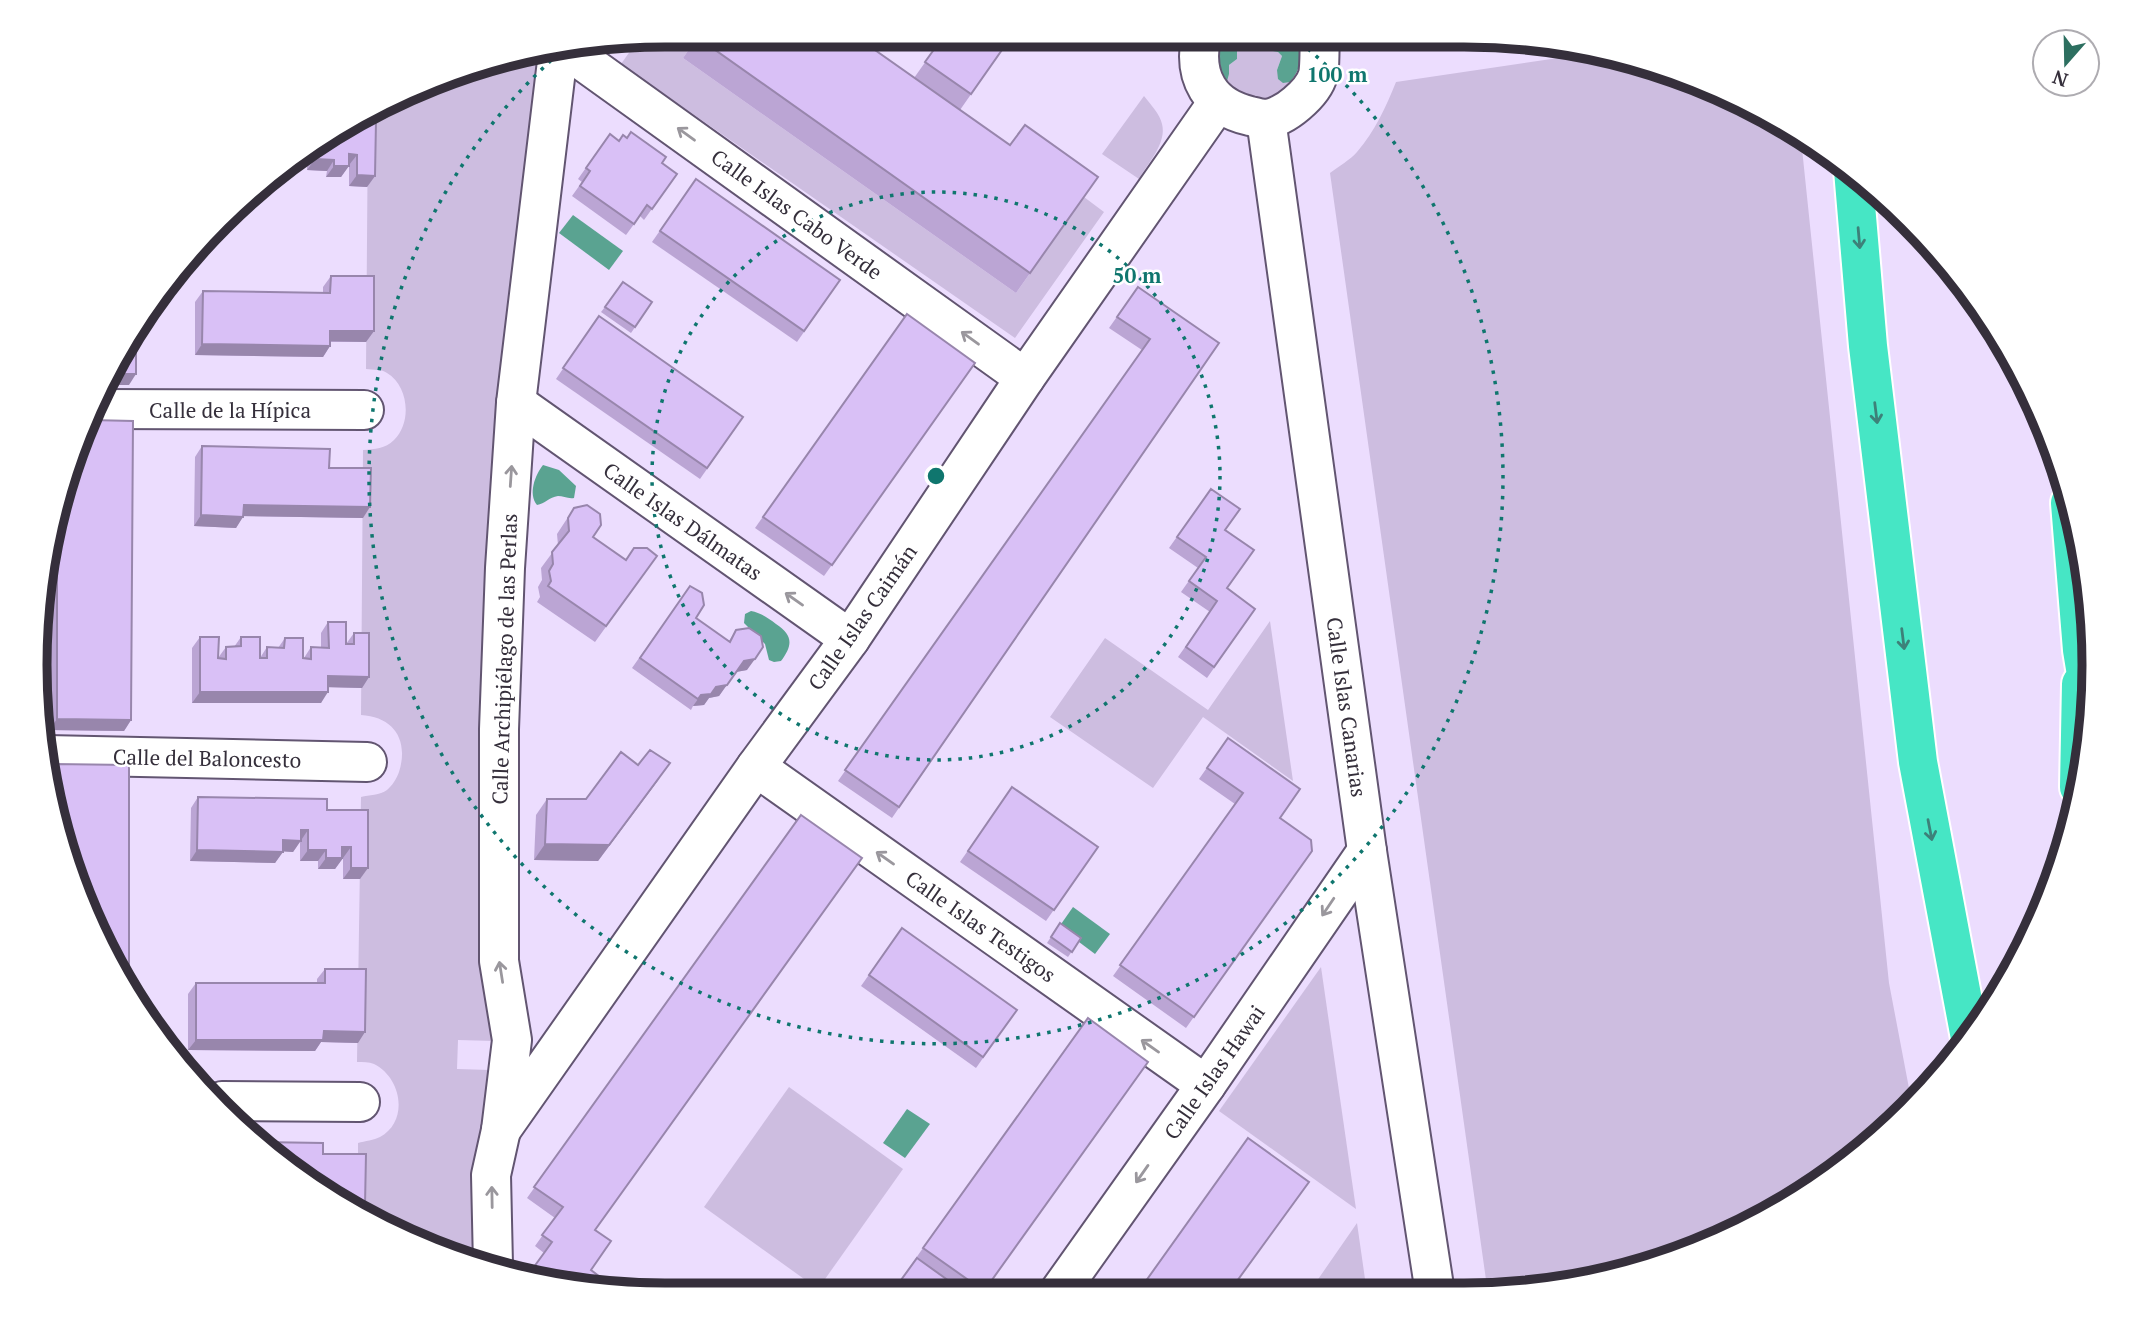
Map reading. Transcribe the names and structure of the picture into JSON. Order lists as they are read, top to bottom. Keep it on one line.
{"streets":{"street":["Calle Islas Cabo Verde","Calle de la Hípica","Calle Islas Dálmatas","Calle Islas Caimán","Calle Archipiélago de las Perlas","Calle Islas Canarias","Calle del Baloncesto","Calle Islas Testigos","Calle Islas Hawai"]},"crossings":[["Calle Islas Cabo Verde","Calle Islas Caimán"],["Calle Islas Dálmatas","Calle Islas Caimán"],["Calle Islas Dálmatas","Calle Archipiélago de las Perlas"],["Calle Islas Caimán","Calle Archipiélago de las Perlas"],["Calle Islas Caimán","Calle Islas Testigos"],["Calle Islas Canarias","Calle Islas Hawai"],["Calle Islas Testigos","Calle Islas Hawai"]],"one_way":["Calle Islas Cabo Verde","Calle Islas Dálmatas","Calle Archipiélago de las Perlas","Calle Islas Testigos","Calle Islas Hawai"],"north":"bottom","rings":["100 m","50 m"]}
